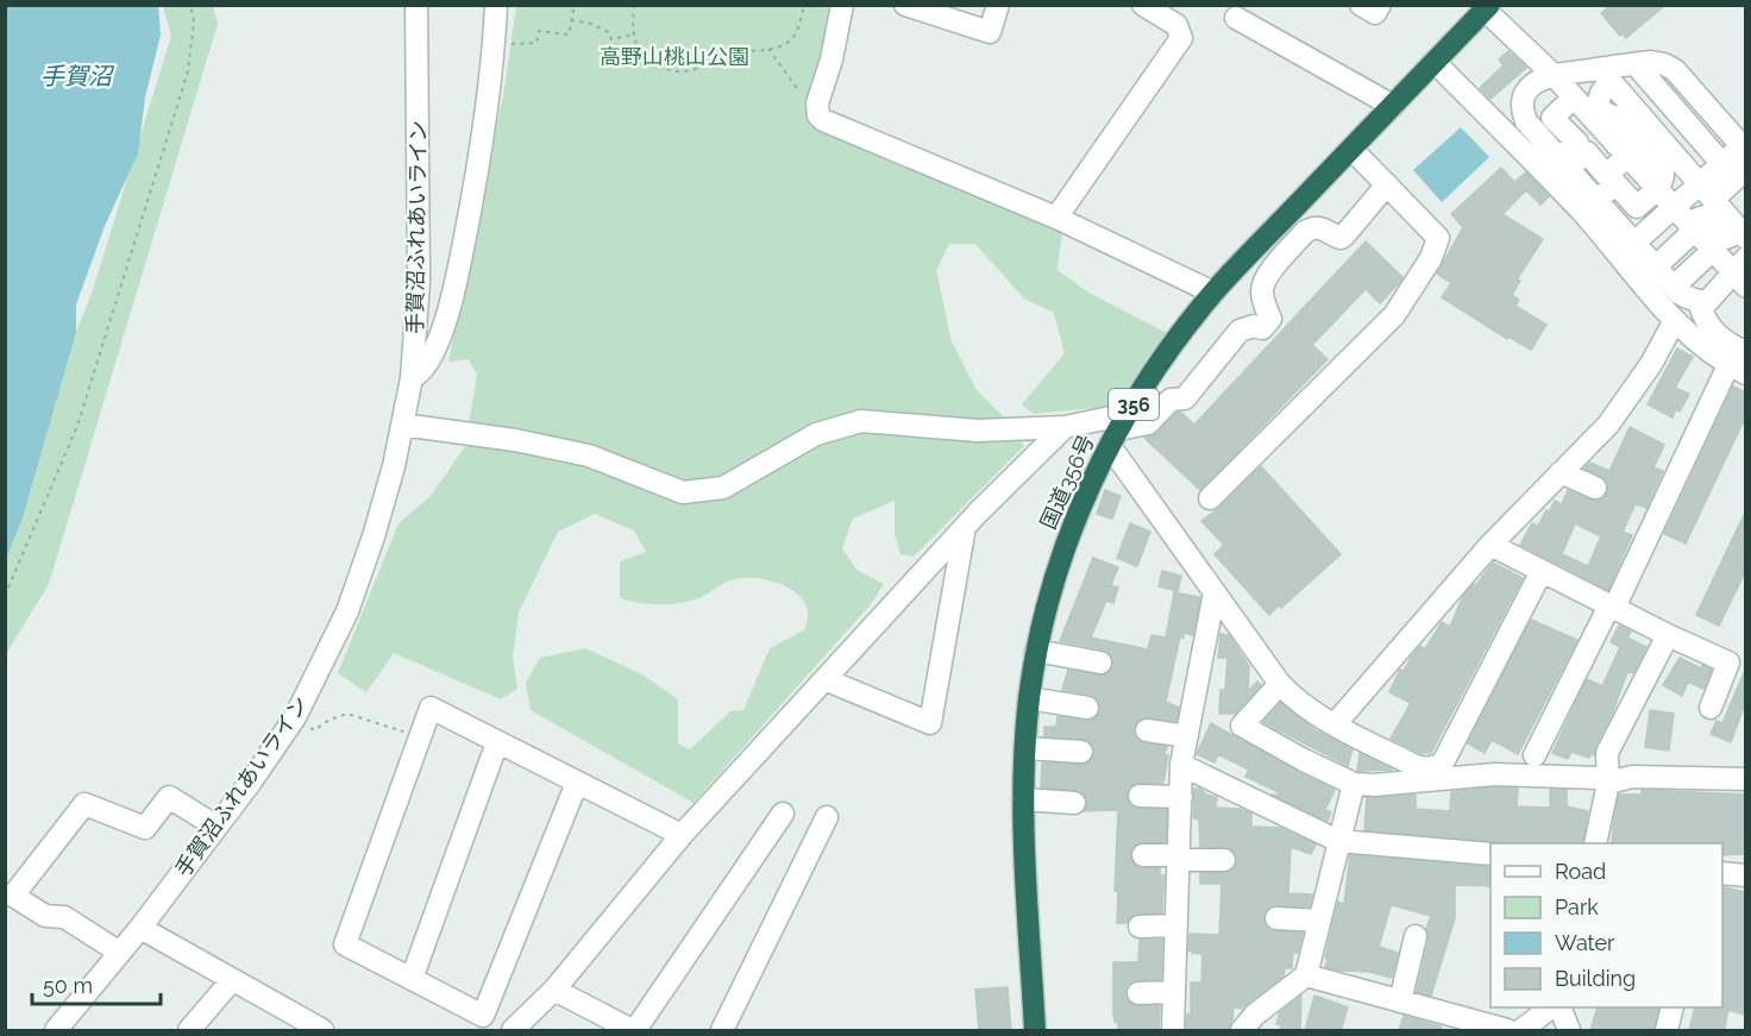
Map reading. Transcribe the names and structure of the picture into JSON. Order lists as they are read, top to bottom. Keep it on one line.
{"streets":{"highway":["356","国道356号"],"street":["手賀沼ふれあいライン"]},"water":["手賀沼"],"parks":["高野山桃山公園"],"legend":["Road","Park","Water","Building"],"scale_bar":"50 m"}
